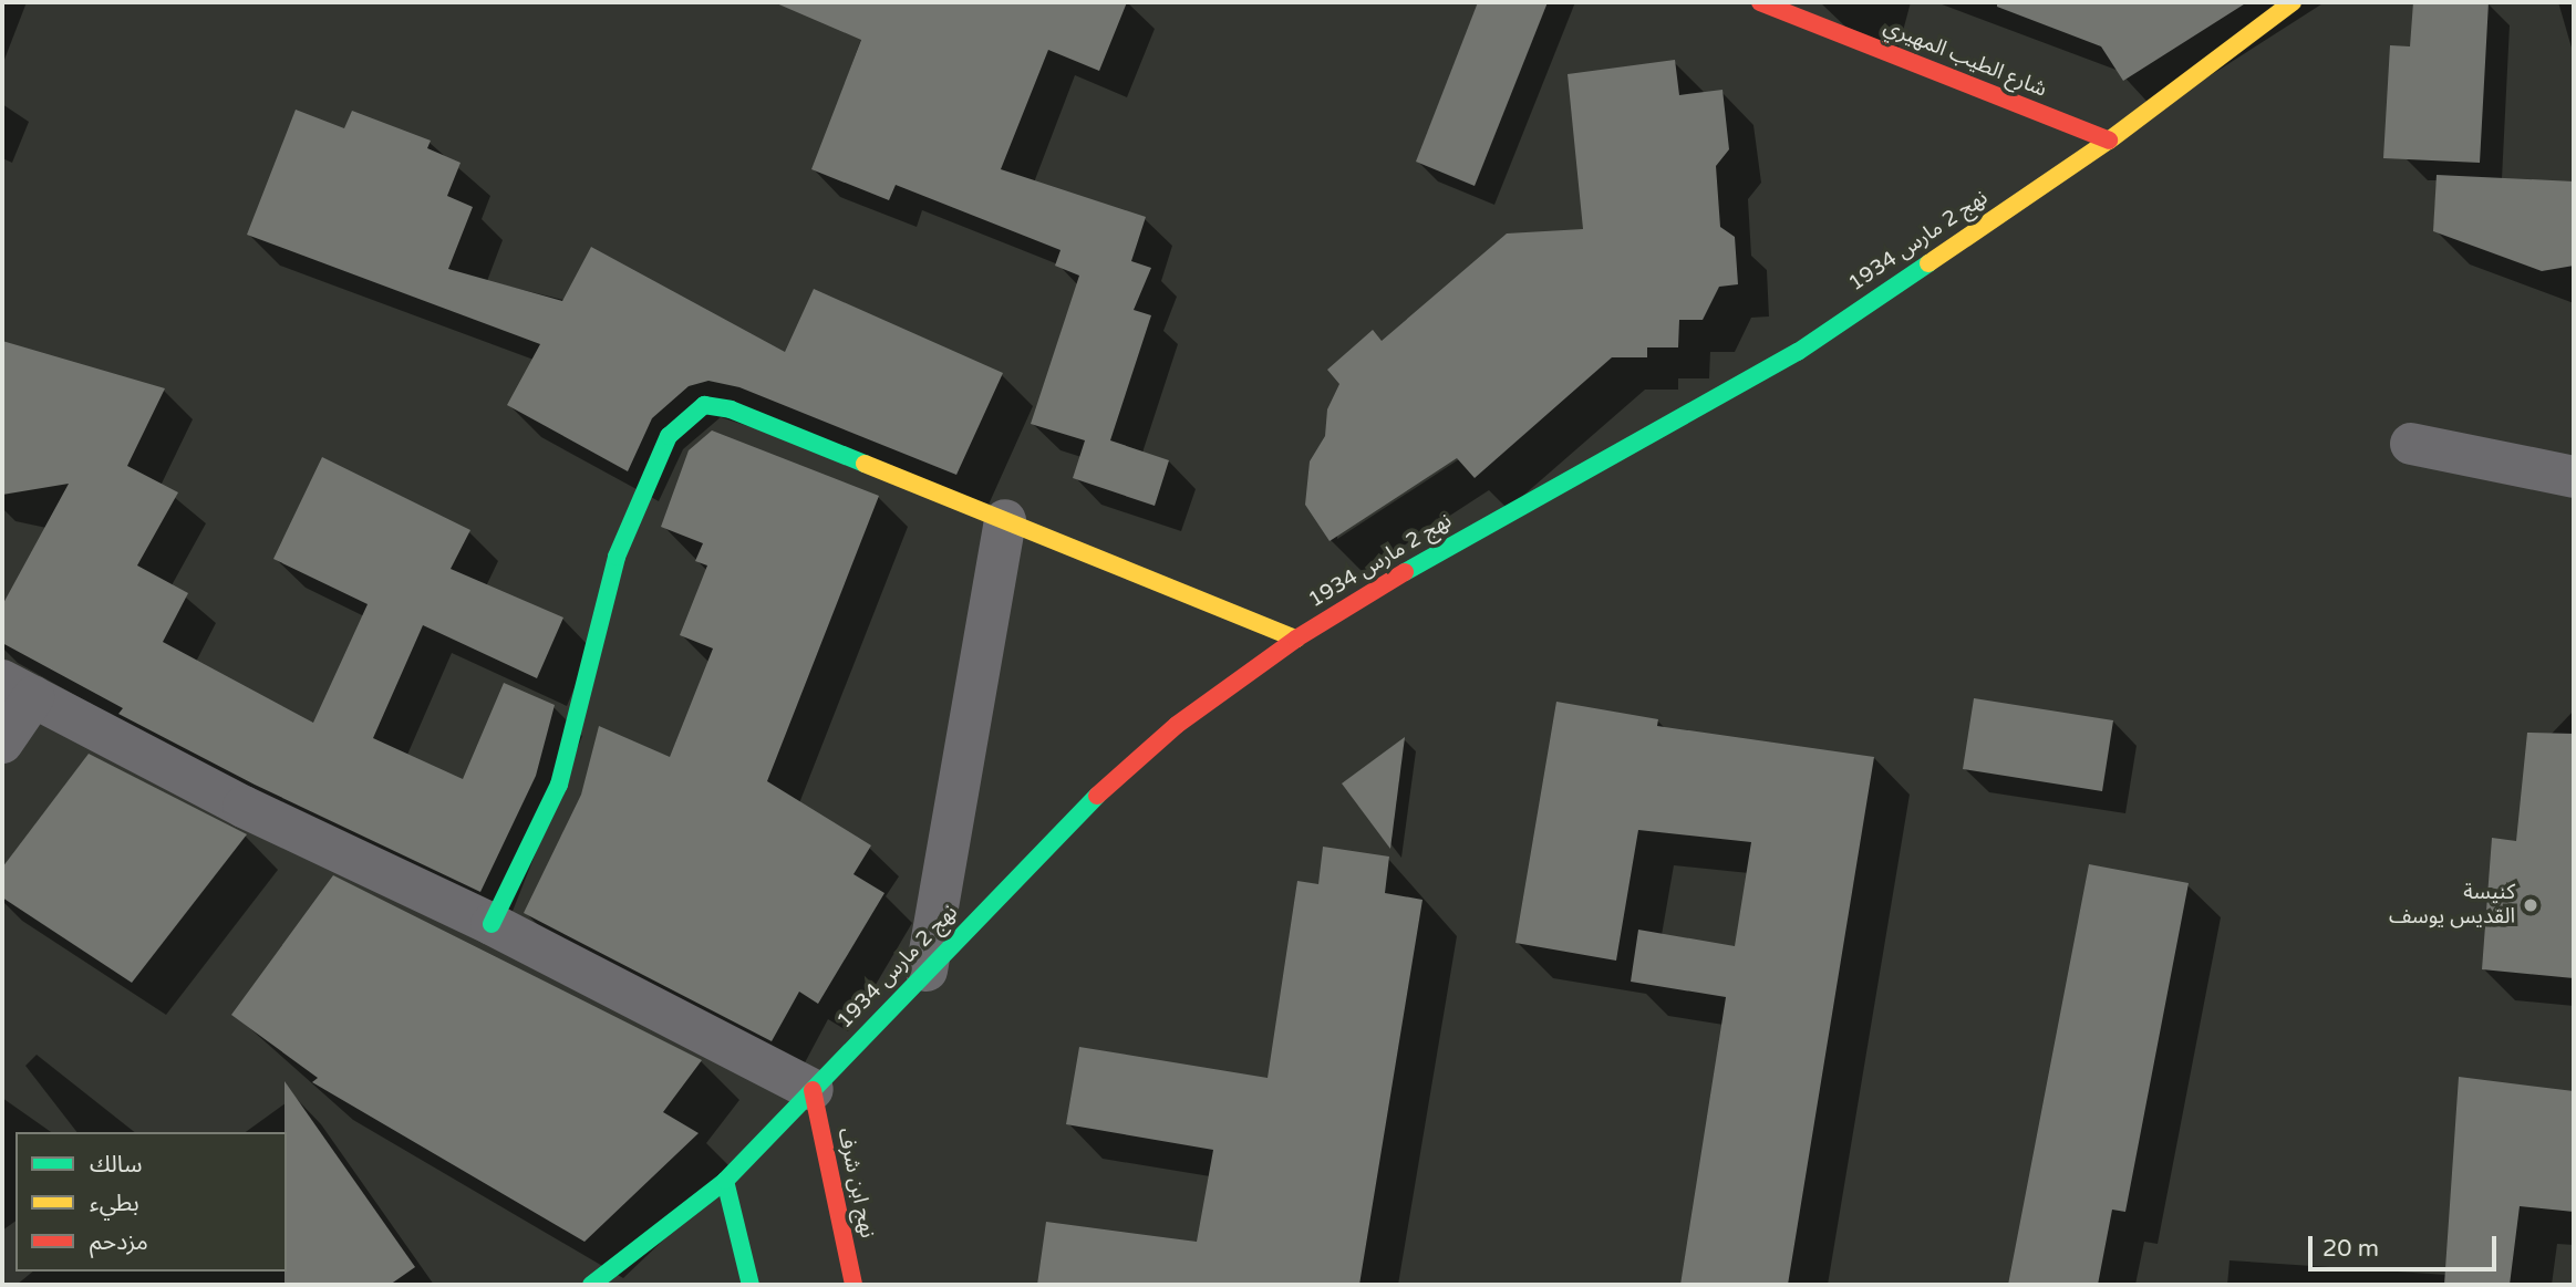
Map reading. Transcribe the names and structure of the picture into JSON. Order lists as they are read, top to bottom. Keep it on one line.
{"streets":{"street":["شارع الطيب المهيري","نهج 2 مارس 1934","نهج ابن شرف"]},"crossings":[["شارع الطيب المهيري","نهج 2 مارس 1934"],["نهج 2 مارس 1934","نهج ابن شرف"]],"places":["كنيسة القديس يوسف"],"legend":["سالك","بطيء","مزدحم"],"scale_bar":"20 m"}
